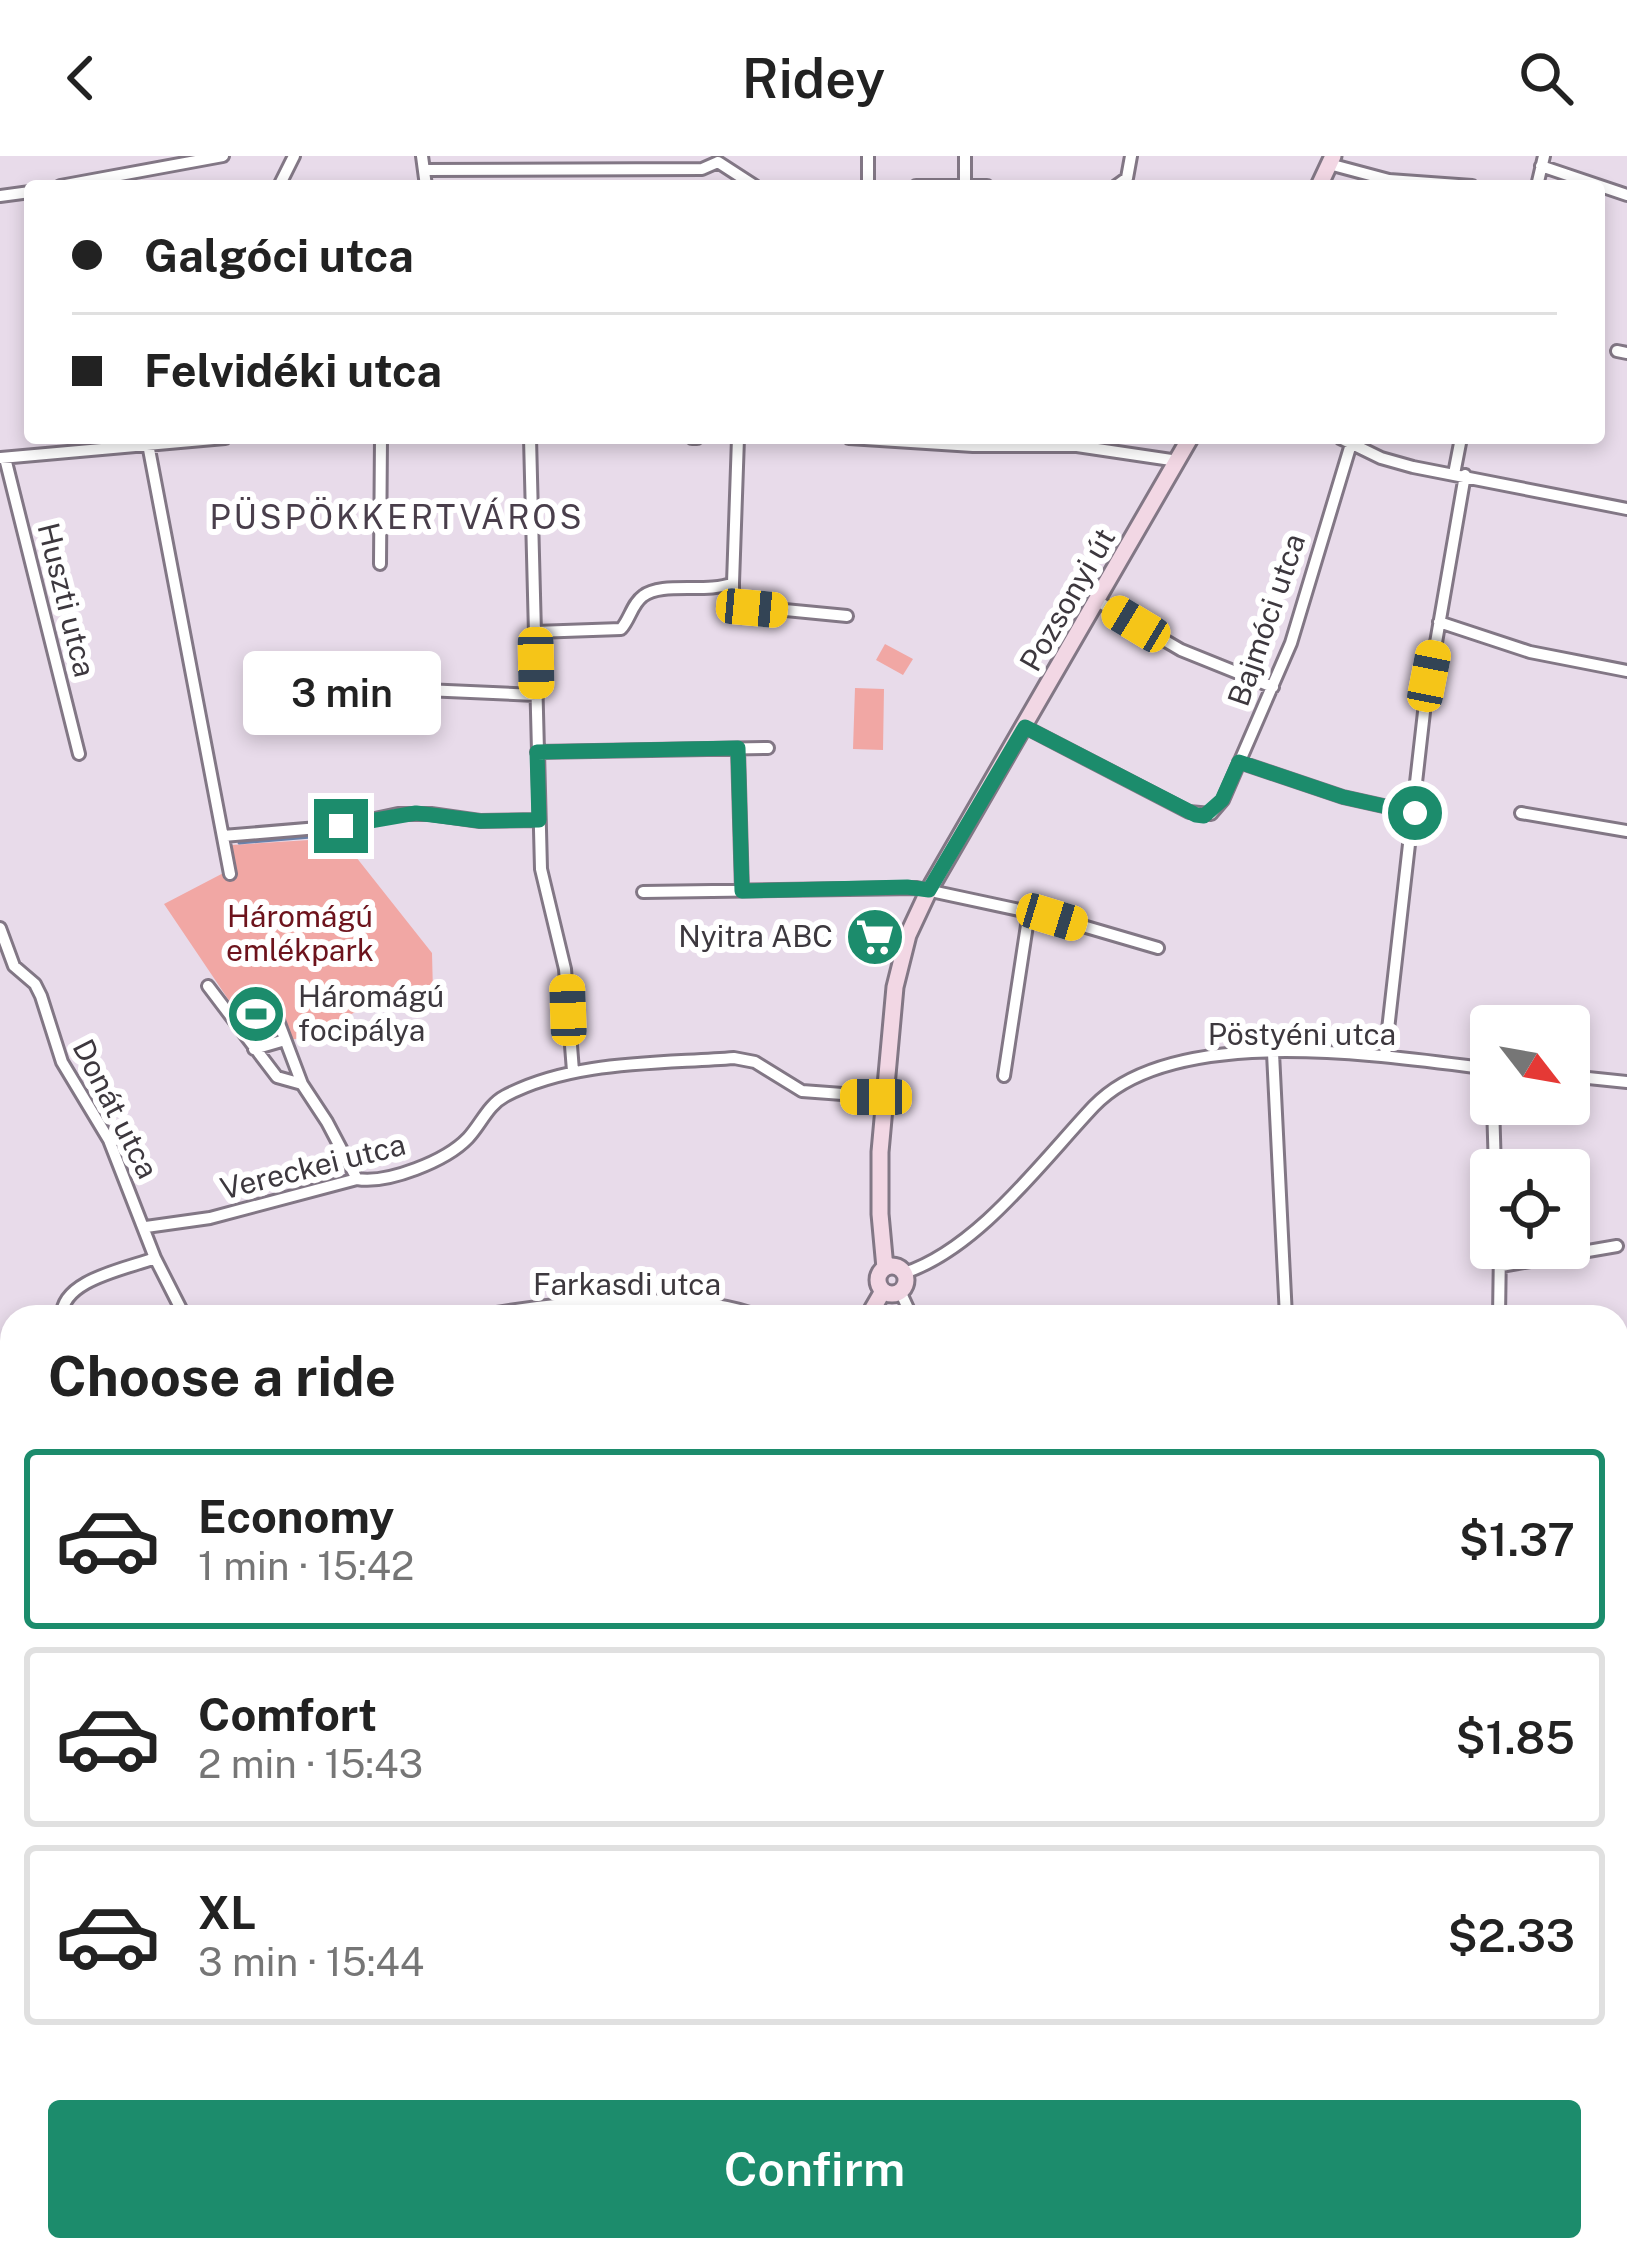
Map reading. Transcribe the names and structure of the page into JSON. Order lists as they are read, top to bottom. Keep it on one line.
{"streets":{"street":["Huszti utca","Pozsonyi út","Bajmóci utca","Pöstyéni utca","Donát utca","Vereckei utca","Farkasdi utca"]},"crossings":[["Pozsonyi út","Bajmóci utca"],["Pozsonyi út","Pöstyéni utca"],["Pozsonyi út","Vereckei utca"],["Donát utca","Vereckei utca"]],"districts":["PÜSPÖKKERTVÁROS"],"parks":["Háromágú emlékpark"],"places":{"supermarket":["Nyitra ABC"],"sports":["Háromágú focipálya"]},"north":"bottom right","page":{"header":"Ridey","banner":["Galgóci utca","Felvidéki utca"],"bubble":"3 min","heading":"Choose a ride","list":[{"name":"Economy","note":"1 min · 15:42","value":"$1.37"},{"name":"Comfort","note":"2 min · 15:43","value":"$1.85"},{"name":"XL","note":"3 min · 15:44","value":"$2.33"}],"buttons":"Confirm"}}
